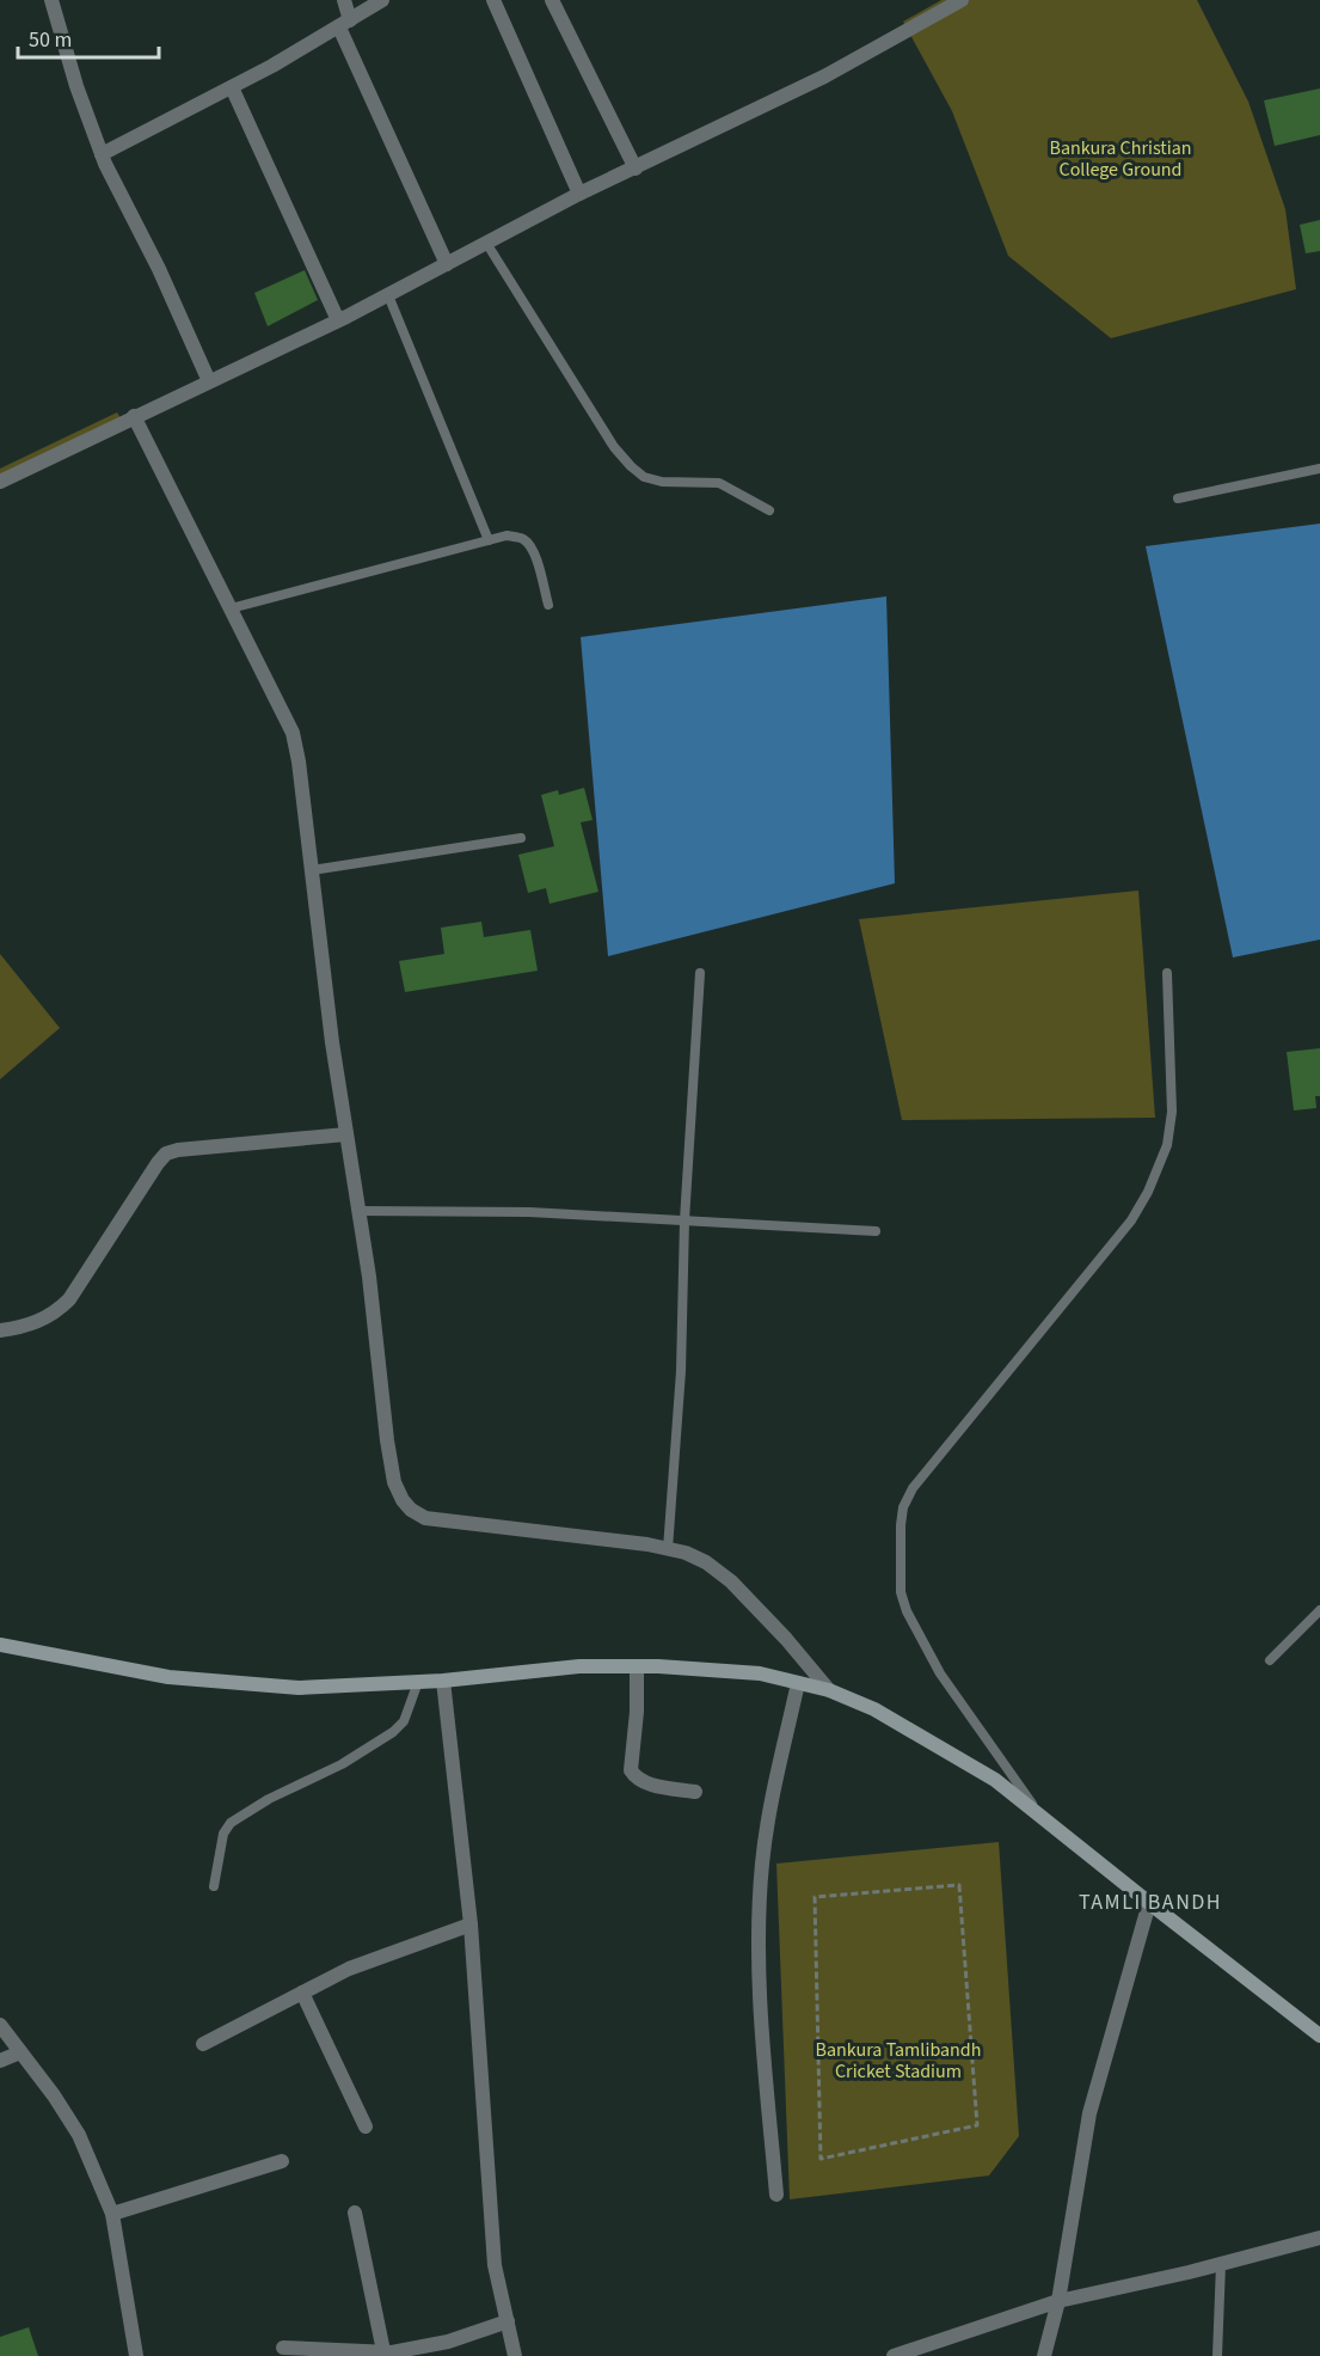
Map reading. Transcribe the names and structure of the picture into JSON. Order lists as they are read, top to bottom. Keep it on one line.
{"districts":["TAMLI BANDH"],"parks":["Bankura Christian College Ground","Bankura Tamlibandh Cricket Stadium"],"scale_bar":"50 m"}
